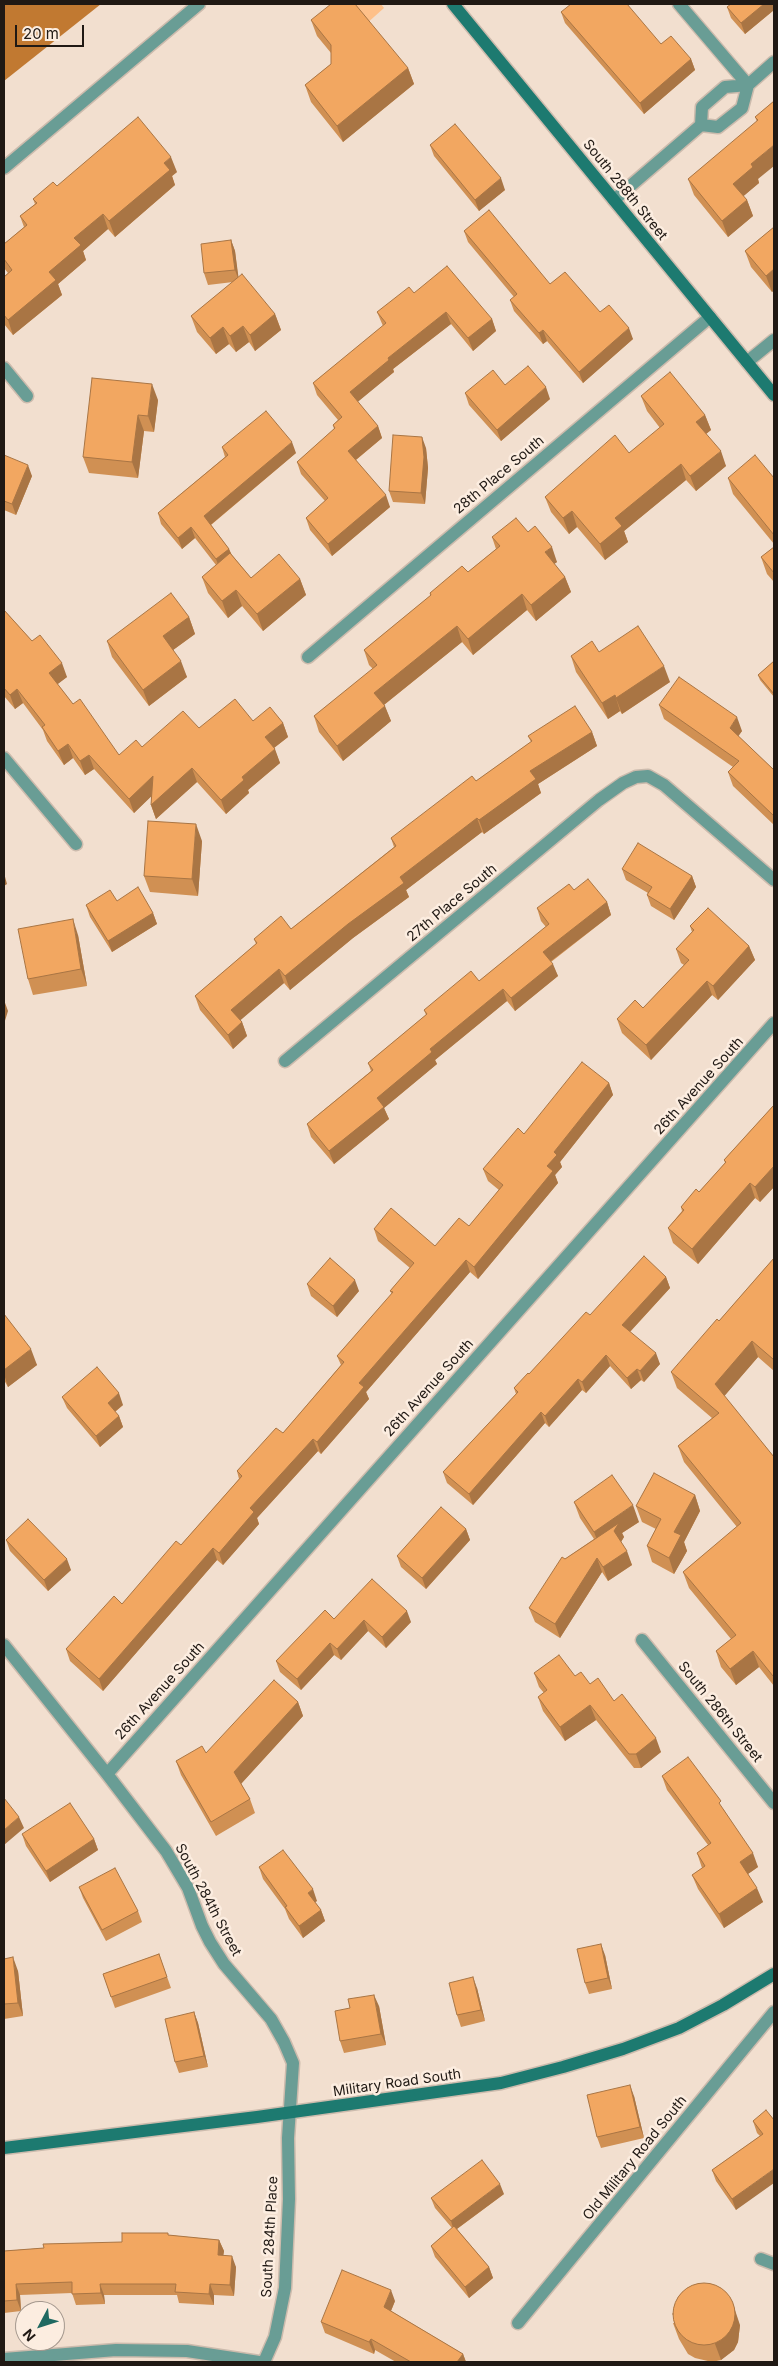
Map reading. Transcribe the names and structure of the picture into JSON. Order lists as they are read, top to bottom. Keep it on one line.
{"streets":{"main road":["South 288th Street","Military Road South"],"street":["28th Place South","27th Place South","26th Avenue South","South 286th Street","South 284th Street","Old Military Road South","South 284th Place"]},"crossings":[["South 288th Street","28th Place South"],["26th Avenue South","South 284th Street"],["South 284th Street","Military Road South"],["South 284th Street","South 284th Place"],["Military Road South","South 284th Place"]],"scale_bar":"20 m","north":"bottom left"}
